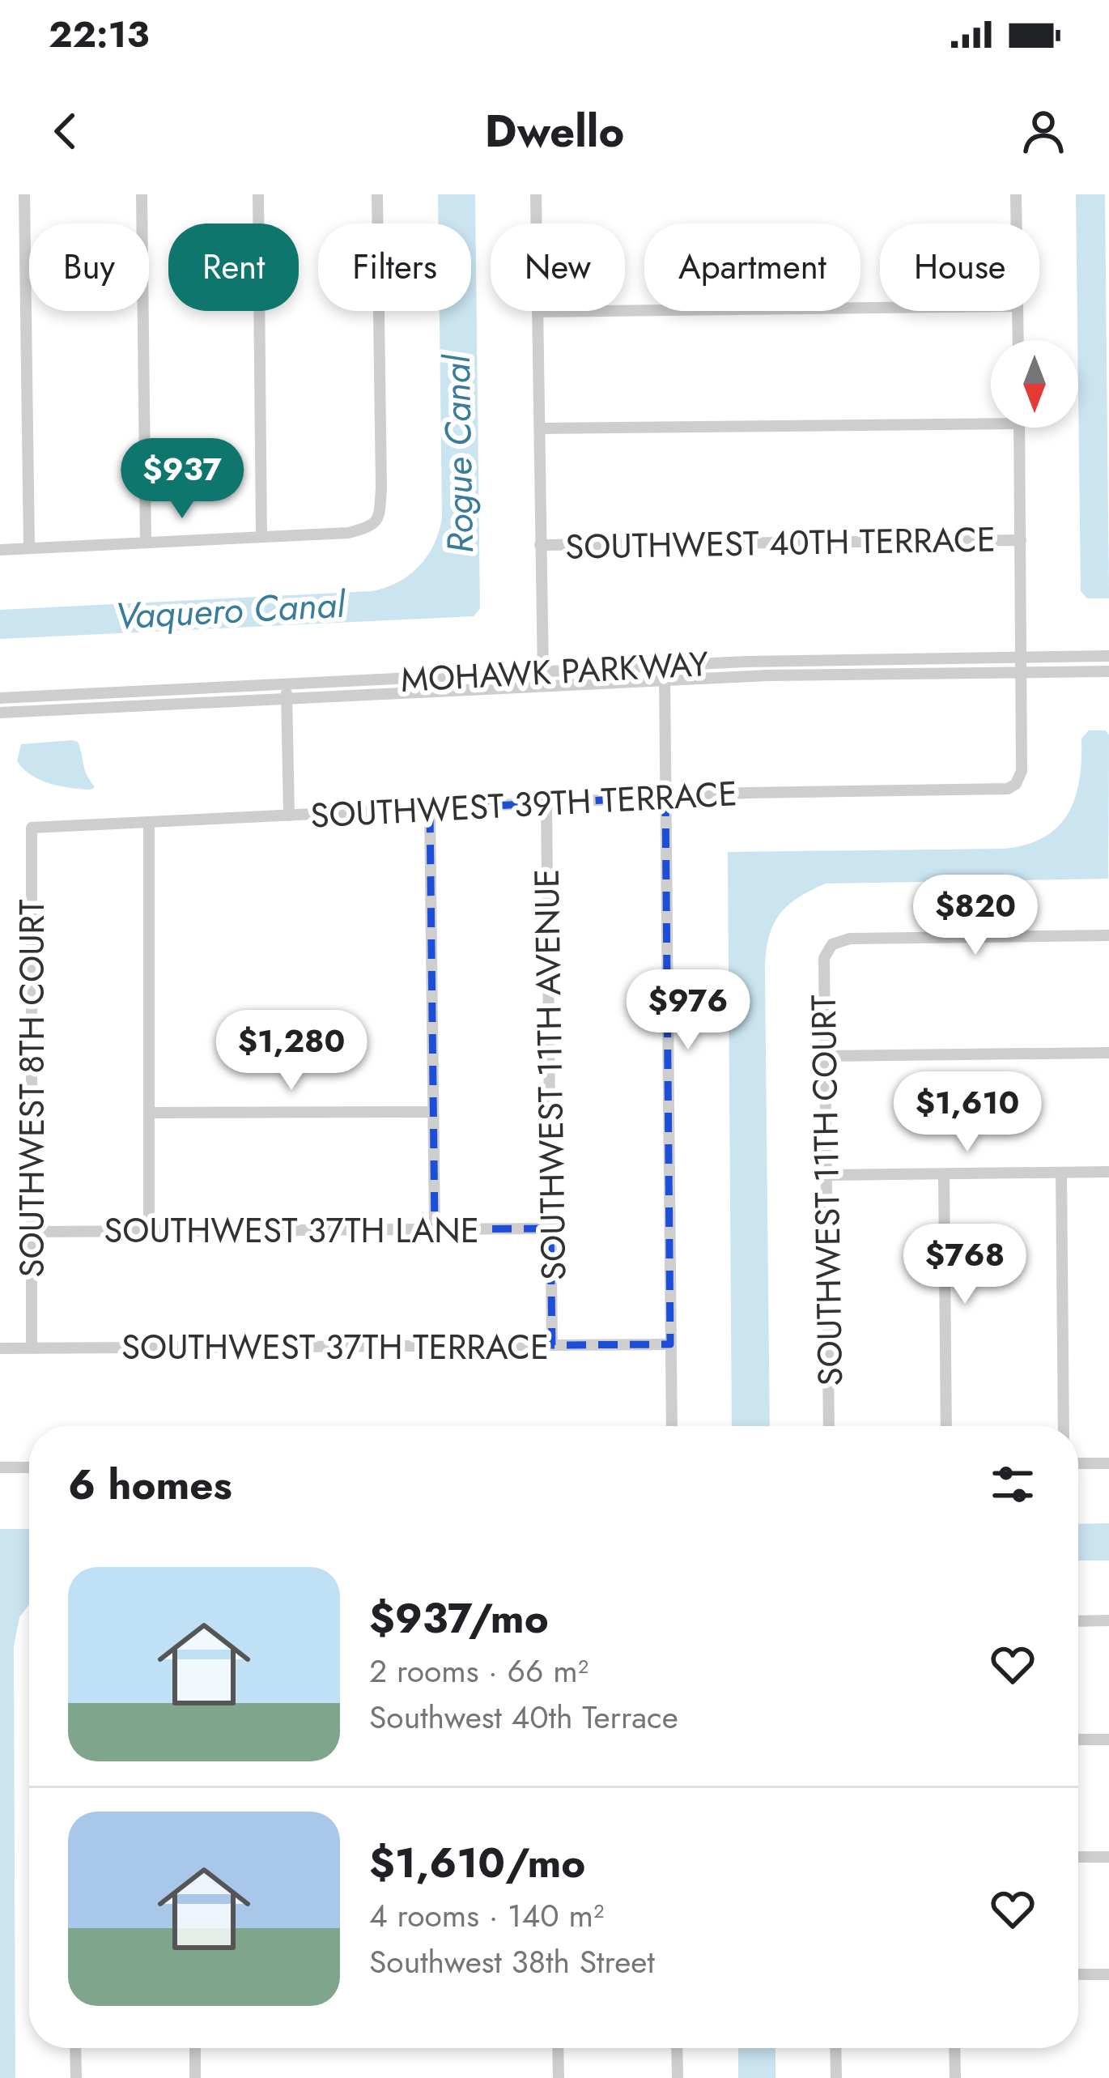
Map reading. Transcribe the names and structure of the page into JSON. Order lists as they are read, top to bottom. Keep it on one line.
{"streets":{"street":["SOUTHWEST 40TH TERRACE","MOHAWK PARKWAY","SOUTHWEST 39TH TERRACE","SOUTHWEST 11TH AVENUE","SOUTHWEST 8TH COURT","SOUTHWEST 11TH COURT","SOUTHWEST 37TH LANE","SOUTHWEST 37TH TERRACE"]},"crossings":[["MOHAWK PARKWAY","SOUTHWEST 39TH TERRACE"],["SOUTHWEST 39TH TERRACE","SOUTHWEST 11TH AVENUE"],["SOUTHWEST 39TH TERRACE","SOUTHWEST 8TH COURT"],["SOUTHWEST 11TH AVENUE","SOUTHWEST 37TH LANE"],["SOUTHWEST 11TH AVENUE","SOUTHWEST 37TH TERRACE"],["SOUTHWEST 8TH COURT","SOUTHWEST 37TH LANE"],["SOUTHWEST 8TH COURT","SOUTHWEST 37TH TERRACE"]],"water":["Rogue Canal","Vaquero Canal"],"north":"bottom","page":{"status":"22:13","header":"Dwello","chip":["Buy","Rent","Filters","New","Apartment","House"],"price":["$937","$820","$976","$1,280","$1,610","$768"],"heading":"6 homes","list":[{"name":"$937/mo","note":"2 rooms · 66 m² · Southwest 40th Terrace"},{"name":"$1,610/mo","note":"4 rooms · 140 m² · Southwest 38th Street"}]}}
